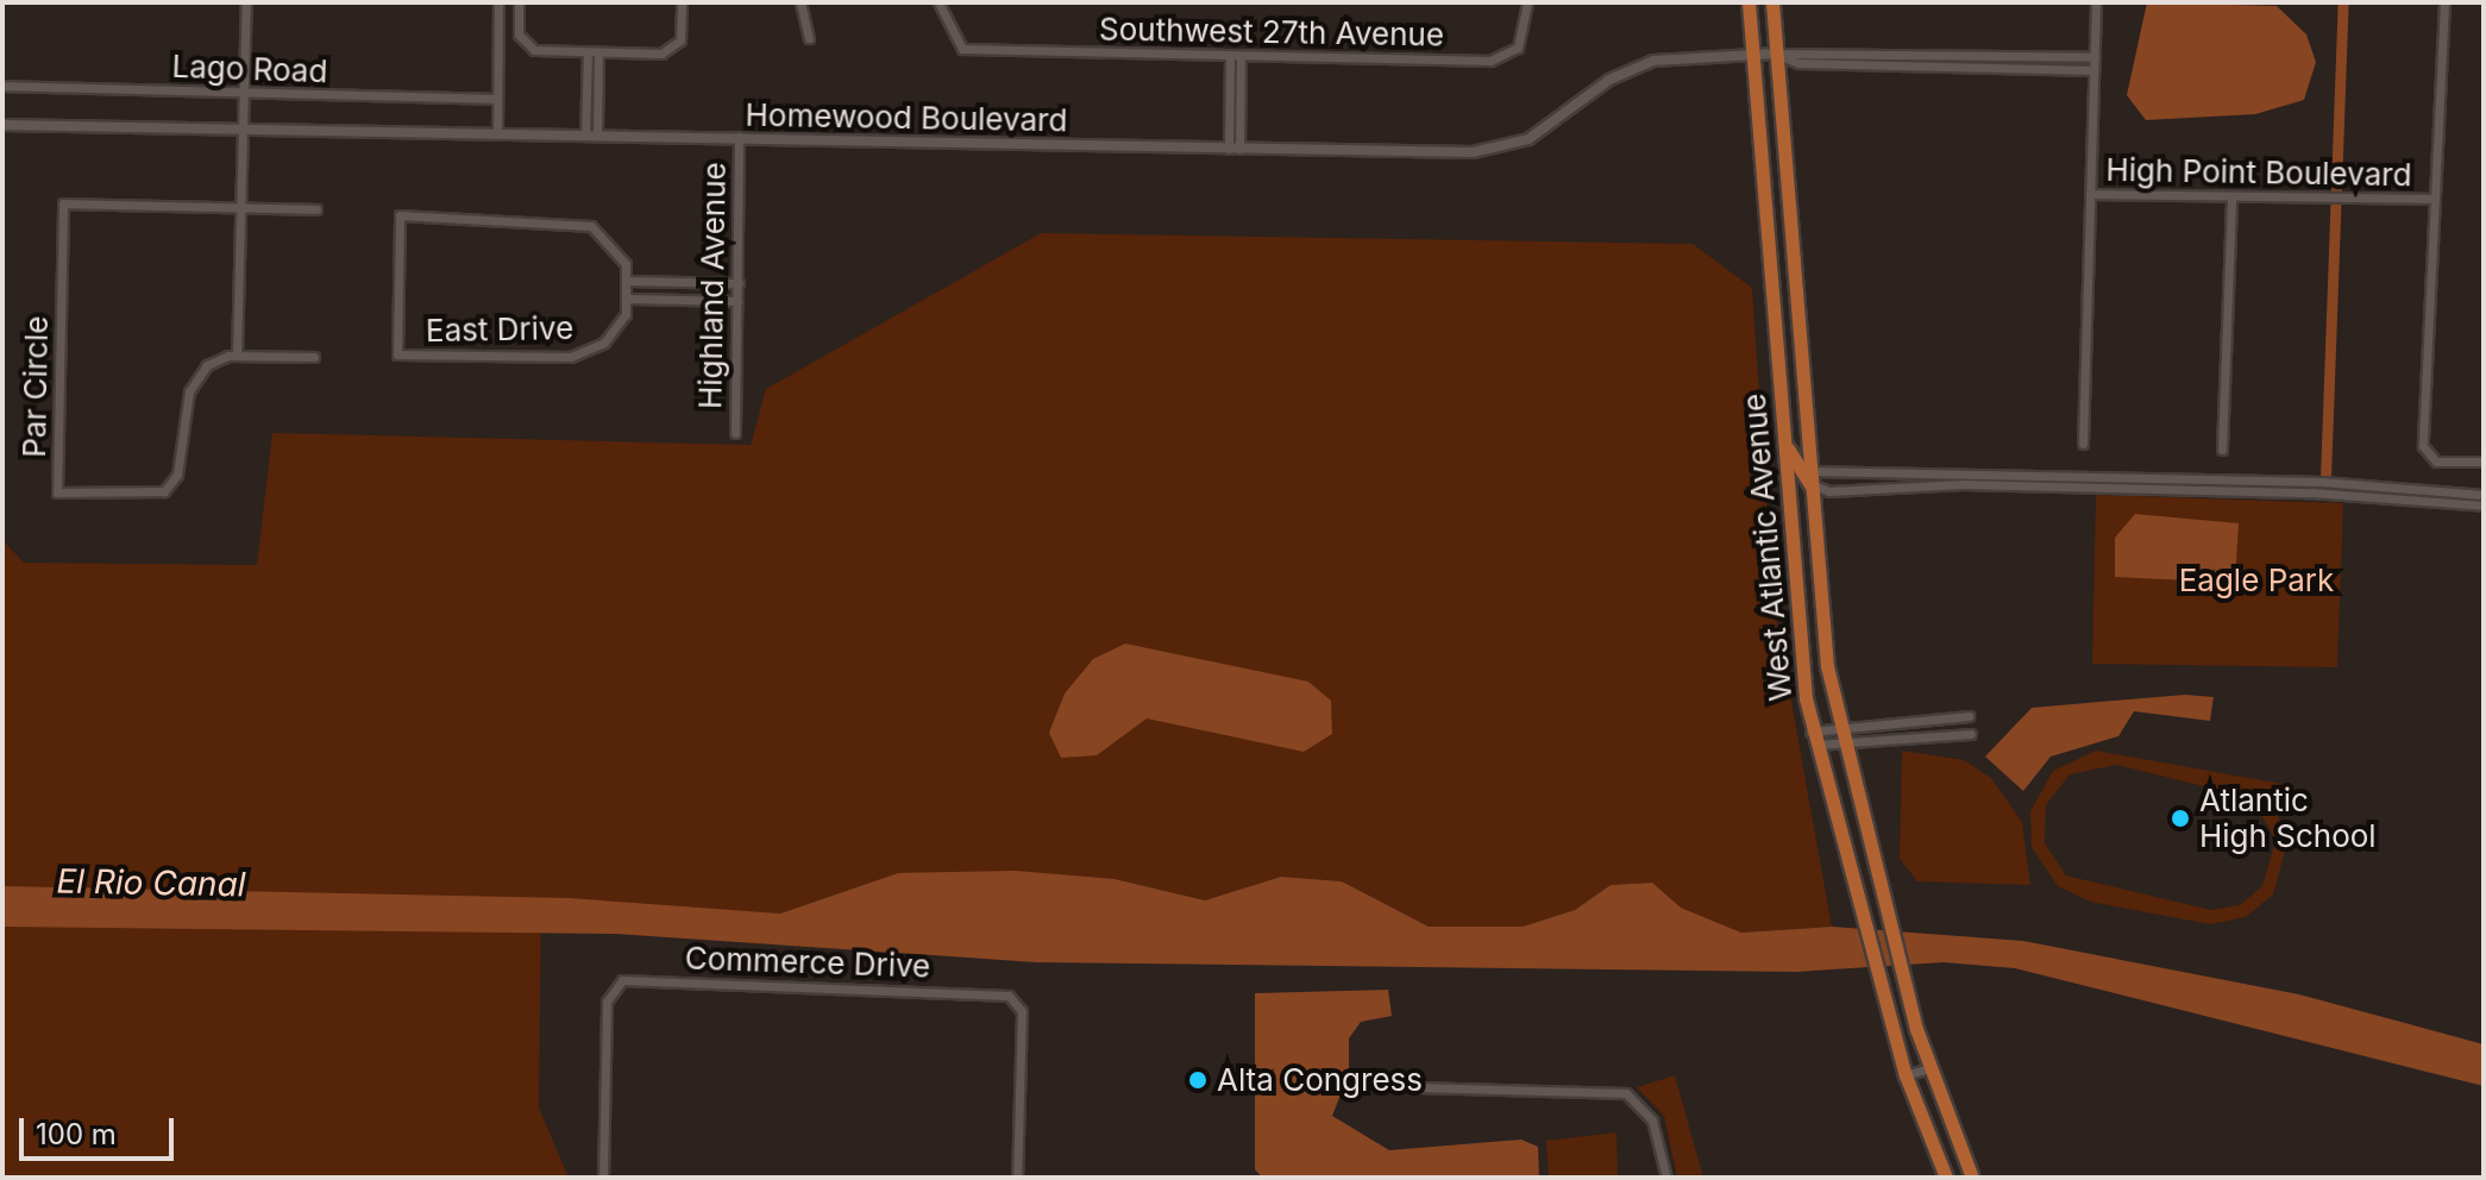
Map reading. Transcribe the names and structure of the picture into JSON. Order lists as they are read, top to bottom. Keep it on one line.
{"streets":{"main road":["West Atlantic Avenue"],"street":["Southwest 27th Avenue","Lago Road","Homewood Boulevard","High Point Boulevard","Highland Avenue","East Drive","Par Circle","Commerce Drive"]},"crossings":[["Homewood Boulevard","Highland Avenue"],["Homewood Boulevard","West Atlantic Avenue"]],"water":["El Rio Canal"],"parks":["Eagle Park"],"places":["Atlantic High School","Alta Congress"],"scale_bar":"100 m"}
